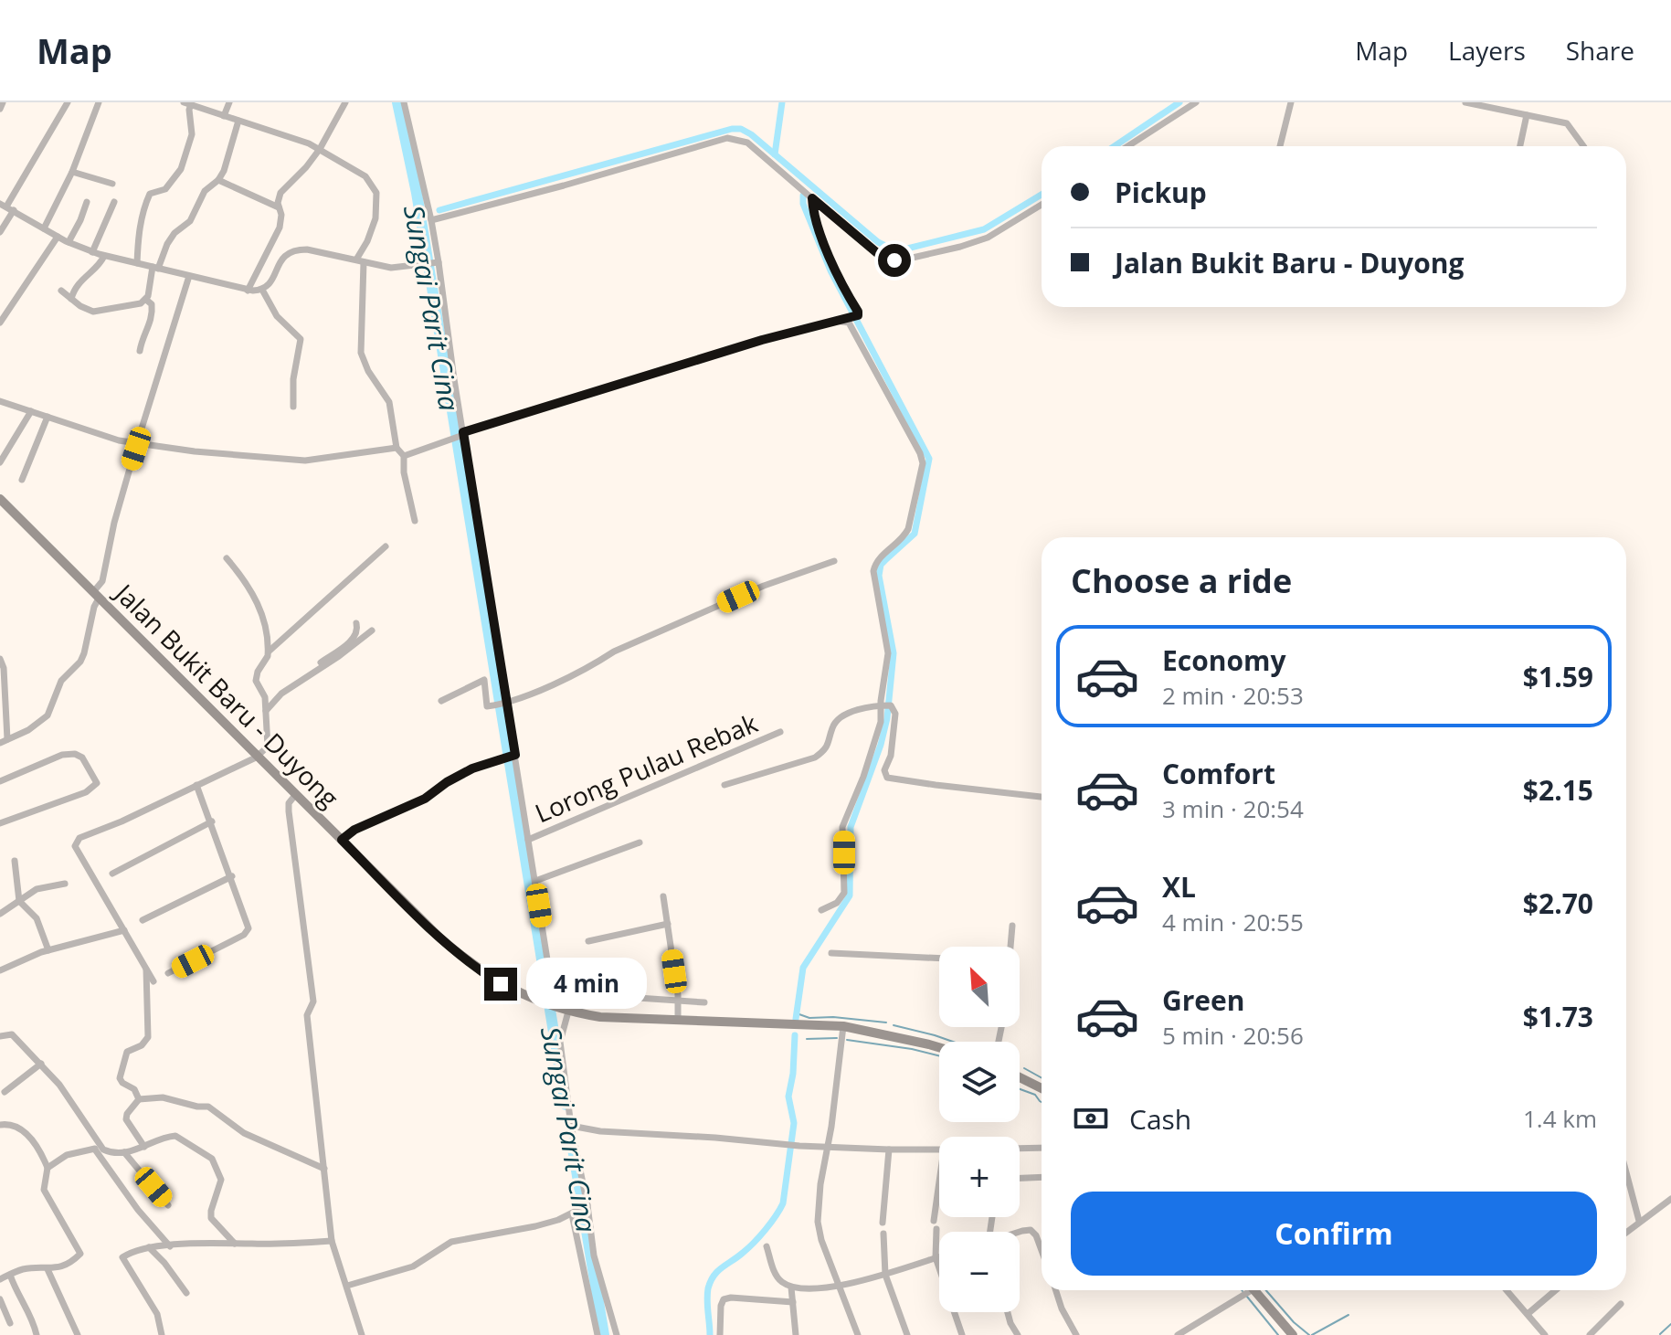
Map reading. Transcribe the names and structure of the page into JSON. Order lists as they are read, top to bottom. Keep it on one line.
{"streets":{"main road":["Jalan Bukit Baru - Duyong"],"street":["Lorong Pulau Rebak"]},"water":["Sungai Parit Cina"],"north":"top left","page":{"header":"Map","nav":["Map","Layers","Share"],"banner":["Pickup","Jalan Bukit Baru - Duyong"],"heading":"Choose a ride","list":[{"name":"Economy","note":"2 min · 20:53","value":"$1.59"},{"name":"Comfort","note":"3 min · 20:54","value":"$2.15"},{"name":"XL","note":"4 min · 20:55","value":"$2.70"},{"name":"Green","note":"5 min · 20:56","value":"$1.73"}],"map_buttons":["+","−"],"bubble":"4 min","pay":["Cash","1.4 km"],"buttons":"Confirm"}}
